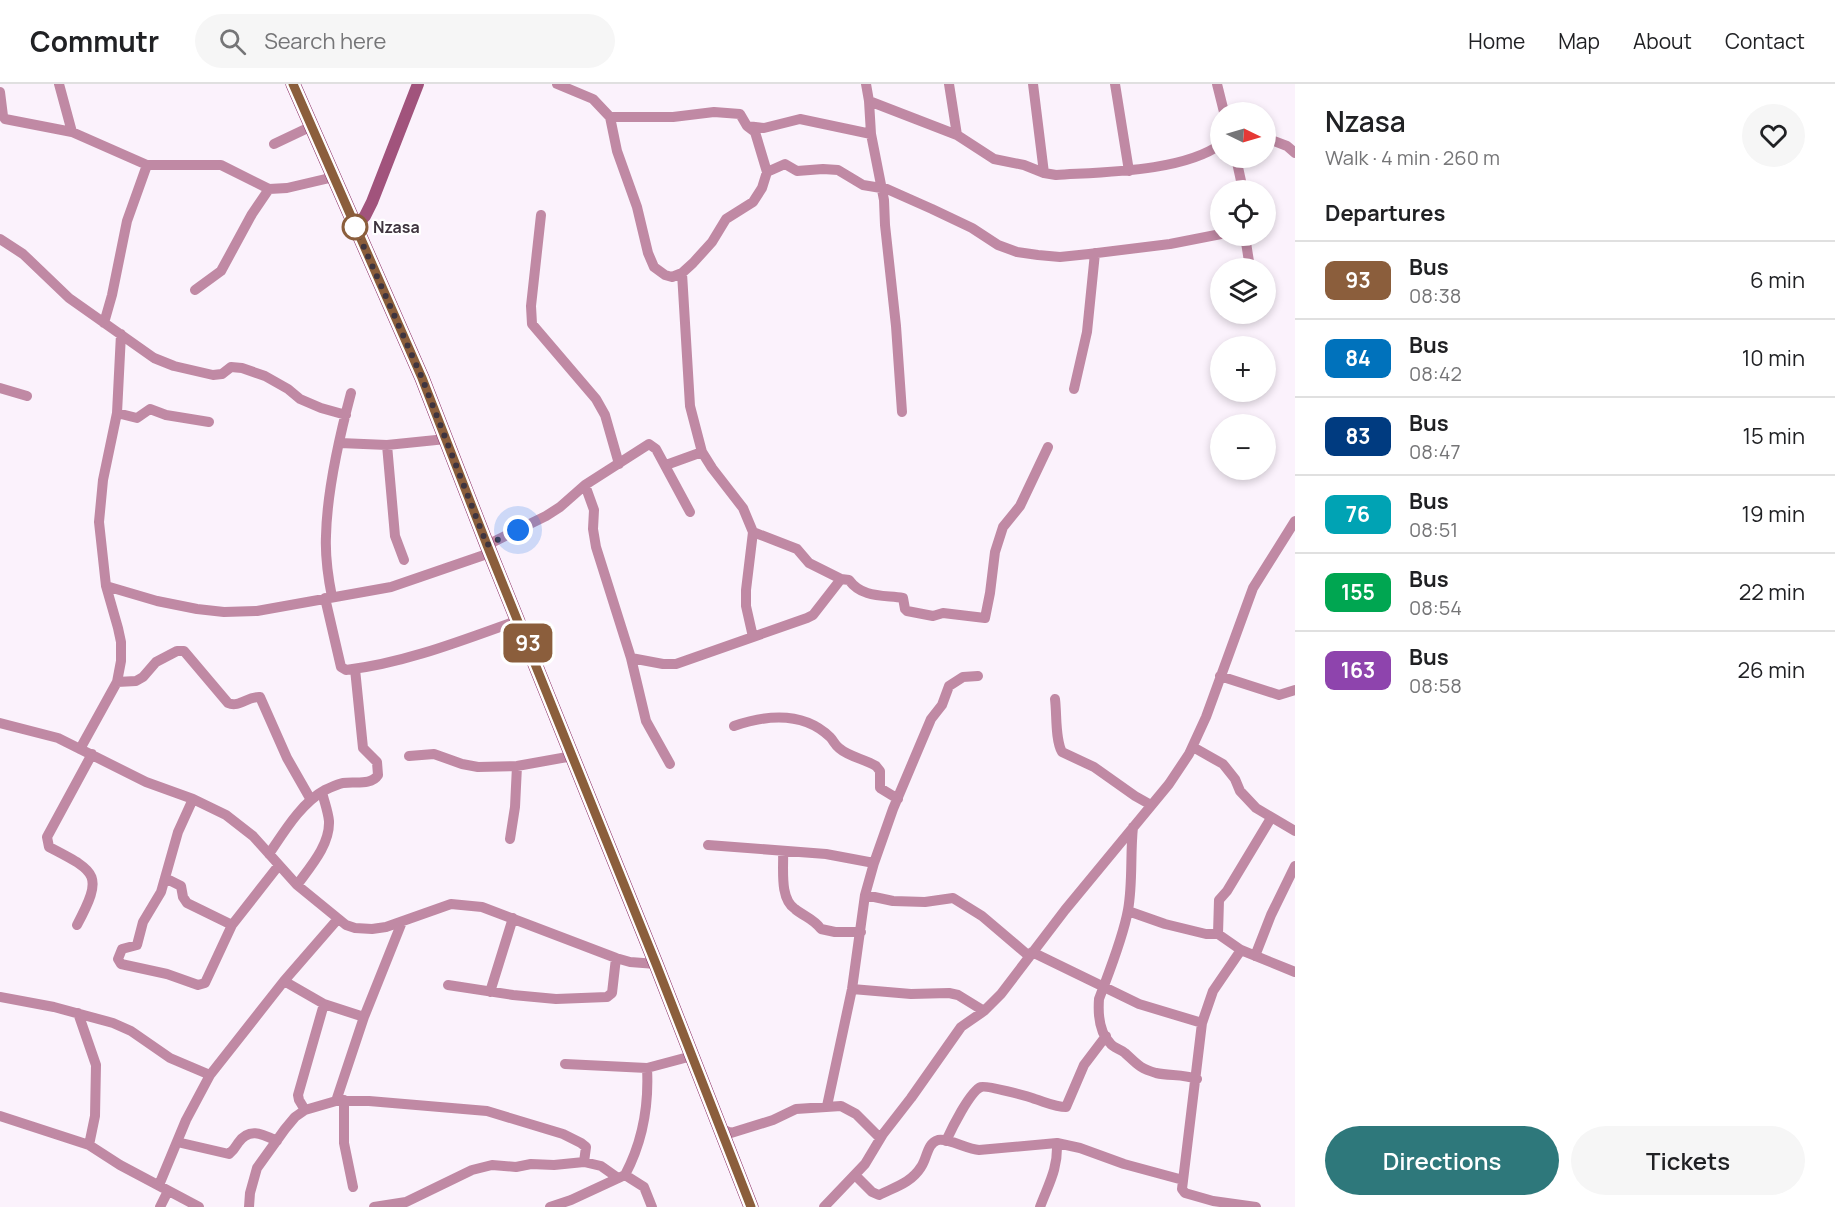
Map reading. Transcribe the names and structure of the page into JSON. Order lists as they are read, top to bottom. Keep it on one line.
{"places":["Nzasa"],"lines":["bus line 93"],"north":"right","page":{"header":"Commutr","search":"Search here","nav":["Home","Map","About","Contact"],"on_map":"93","heading":[["Nzasa","Walk · 4 min · 260 m"],"Departures"],"map_buttons":["+","−"],"list":[{"mark":"93","name":"Bus","note":"08:38","value":"6 min"},{"mark":"84","name":"Bus","note":"08:42","value":"10 min"},{"mark":"83","name":"Bus","note":"08:47","value":"15 min"},{"mark":"76","name":"Bus","note":"08:51","value":"19 min"},{"mark":"155","name":"Bus","note":"08:54","value":"22 min"},{"mark":"163","name":"Bus","note":"08:58","value":"26 min"}],"buttons":["Directions","Tickets"]}}
